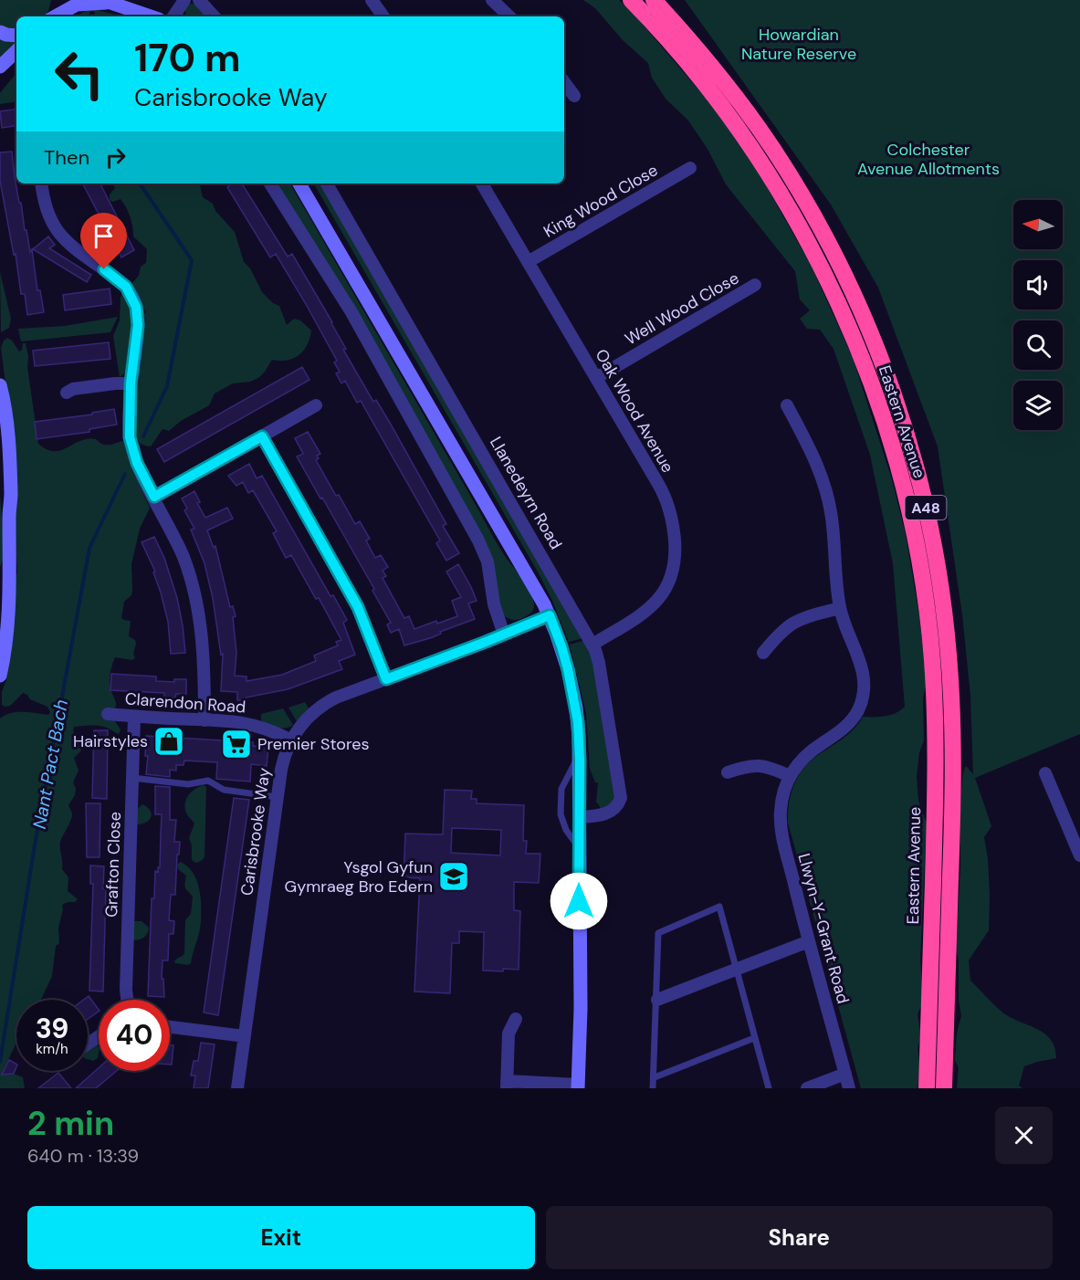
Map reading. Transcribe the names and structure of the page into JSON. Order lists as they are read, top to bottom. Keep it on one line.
{"streets":{"highway":["Eastern Avenue","A48"],"street":["King Wood Close","Well Wood Close","Oak Wood Avenue","Llanedeyrn Road","Clarendon Road","Carisbrooke Way","Grafton Close","Llwyn-Y-Grant Road"]},"crossings":[["King Wood Close","Oak Wood Avenue"],["Well Wood Close","Oak Wood Avenue"],["Oak Wood Avenue","Llanedeyrn Road"],["Clarendon Road","Carisbrooke Way"],["Clarendon Road","Grafton Close"]],"water":["Nant Pact Bach"],"parks":["Howardian Nature Reserve","Colchester Avenue Allotments"],"places":{"shop":["Hairstyles"],"supermarket":["Premier Stores"],"school or university":["Ysgol Gyfun Gymraeg Bro Edern"]},"north":"left","page":{"turn":["170 m","Carisbrooke Way"],"then":"Then","speed":"39 km/h","limit":"40","heading":["2 min","640 m · 13:39"],"buttons":["Exit","Share"]}}
